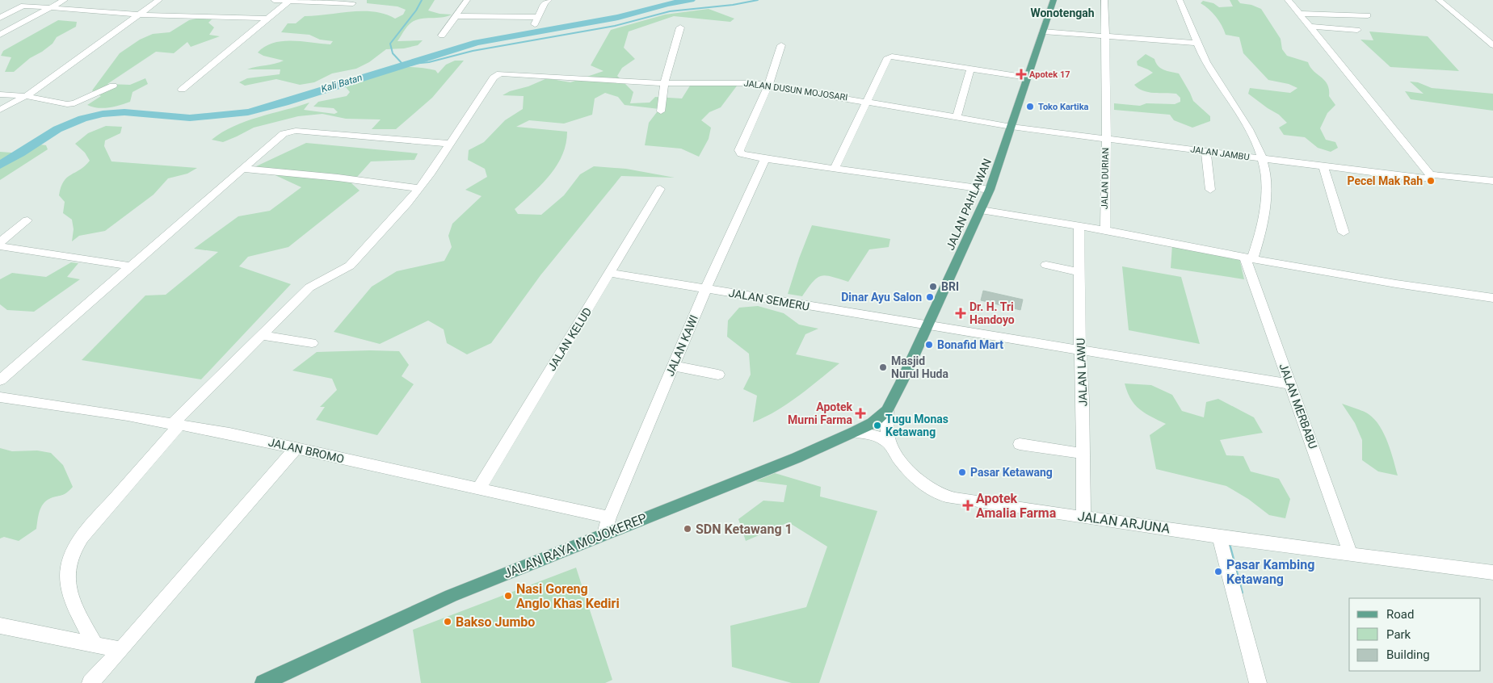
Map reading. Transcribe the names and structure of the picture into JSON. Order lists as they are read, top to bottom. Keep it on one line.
{"streets":{"main road":["JALAN PAHLAWAN","JALAN RAYA MOJOKEREP"],"street":["JALAN DUSUN MOJOSARI","JALAN JAMBU","JALAN DURIAN","JALAN SEMERU","JALAN KELUD","JALAN KAWI","JALAN LAWU","JALAN MERBABU","JALAN BROMO","JALAN ARJUNA"]},"crossings":[["JALAN DUSUN MOJOSARI","JALAN JAMBU"],["JALAN DUSUN MOJOSARI","JALAN PAHLAWAN"],["JALAN JAMBU","JALAN DURIAN"],["JALAN JAMBU","JALAN PAHLAWAN"],["JALAN PAHLAWAN","JALAN SEMERU"],["JALAN PAHLAWAN","JALAN ARJUNA"],["JALAN PAHLAWAN","JALAN RAYA MOJOKEREP"],["JALAN SEMERU","JALAN KELUD"],["JALAN SEMERU","JALAN KAWI"],["JALAN SEMERU","JALAN LAWU"],["JALAN SEMERU","JALAN MERBABU"],["JALAN KELUD","JALAN BROMO"],["JALAN KAWI","JALAN BROMO"],["JALAN KAWI","JALAN RAYA MOJOKEREP"],["JALAN LAWU","JALAN ARJUNA"],["JALAN MERBABU","JALAN ARJUNA"],["JALAN ARJUNA","JALAN RAYA MOJOKEREP"]],"districts":["Wonotengah"],"water":["Kali Batan"],"places":{"health":["Apotek 17","Dr. H. Tri Handoyo","Apotek Murni Farma","Apotek Amalia Farma"],"other":["Toko Kartika","Pecel Mak Rah","BRI","Dinar Ayu Salon","Bonafid Mart","Masjid Nurul Huda","Tugu Monas Ketawang","Pasar Ketawang","SDN Ketawang 1","Pasar Kambing Ketawang","Nasi Goreng Anglo Khas Kediri","Bakso Jumbo"]},"legend":["Road","Park","Building"]}
